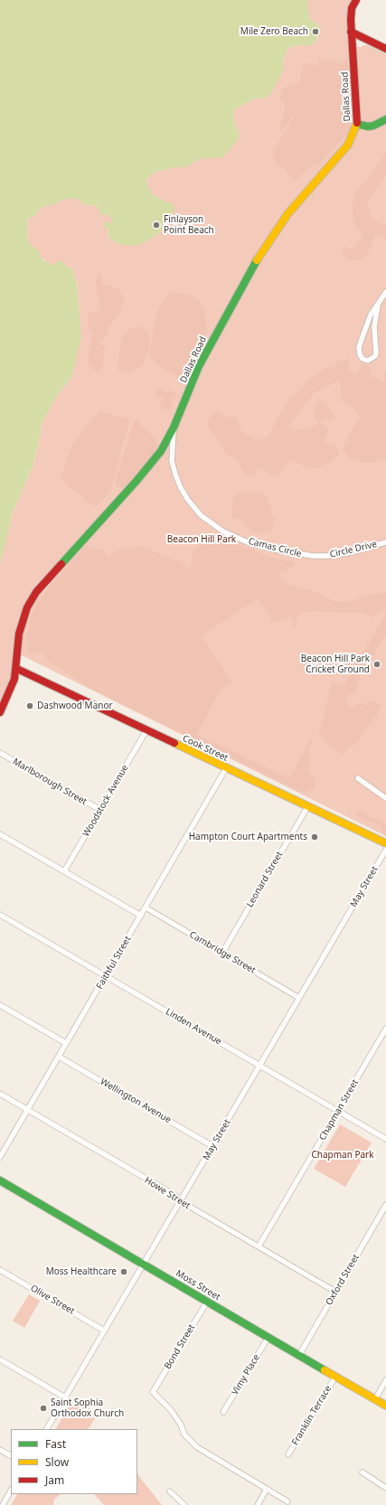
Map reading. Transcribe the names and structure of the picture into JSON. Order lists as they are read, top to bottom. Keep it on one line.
{"streets":{"main road":["Dallas Road","Cook Street","Moss Street"],"street":["Camas Circle","Circle Drive","Marlborough Street","Woodstock Avenue","Leonard Street","May Street","Cambridge Street","Faithful Street","Linden Avenue","Wellington Avenue","Chapman Street","Howe Street","Oxford Street","Olive Street","Bond Street","Vimy Place","Franklin Terrace"]},"crossings":[["Dallas Road","Camas Circle"],["Dallas Road","Cook Street"],["Camas Circle","Circle Drive"],["Cook Street","Woodstock Avenue"],["Cook Street","Leonard Street"],["Cook Street","Faithful Street"],["Marlborough Street","Woodstock Avenue"],["Leonard Street","Cambridge Street"],["May Street","Cambridge Street"],["May Street","Linden Avenue"],["May Street","Wellington Avenue"],["May Street","Howe Street"],["May Street","Moss Street"],["May Street","Olive Street"],["Cambridge Street","Faithful Street"],["Faithful Street","Linden Avenue"],["Faithful Street","Wellington Avenue"],["Faithful Street","Howe Street"],["Linden Avenue","Chapman Street"],["Chapman Street","Howe Street"],["Howe Street","Oxford Street"],["Oxford Street","Moss Street"],["Moss Street","Bond Street"],["Moss Street","Vimy Place"],["Moss Street","Franklin Terrace"]],"parks":["Beacon Hill Park","Chapman Park"],"places":["Mile Zero Beach","Finlayson Point Beach","Beacon Hill Park Cricket Ground","Dashwood Manor","Hampton Court Apartments","Moss Healthcare","Saint Sophia Orthodox Church"],"legend":["Fast","Slow","Jam"]}
